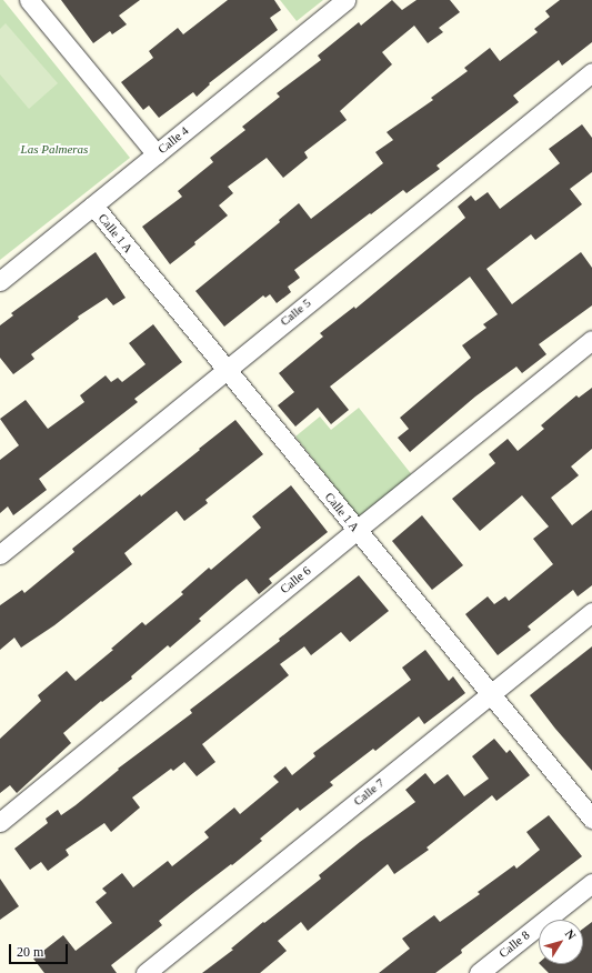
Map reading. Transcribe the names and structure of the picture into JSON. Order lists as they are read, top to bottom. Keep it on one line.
{"streets":{"street":["Calle 4","Calle 1 A","Calle 5","Calle 6","Calle 7","Calle 8"]},"crossings":[["Calle 4","Calle 1 A"],["Calle 1 A","Calle 5"],["Calle 1 A","Calle 6"],["Calle 1 A","Calle 7"]],"parks":["Las Palmeras"],"scale_bar":"20 m","north":"top right"}
